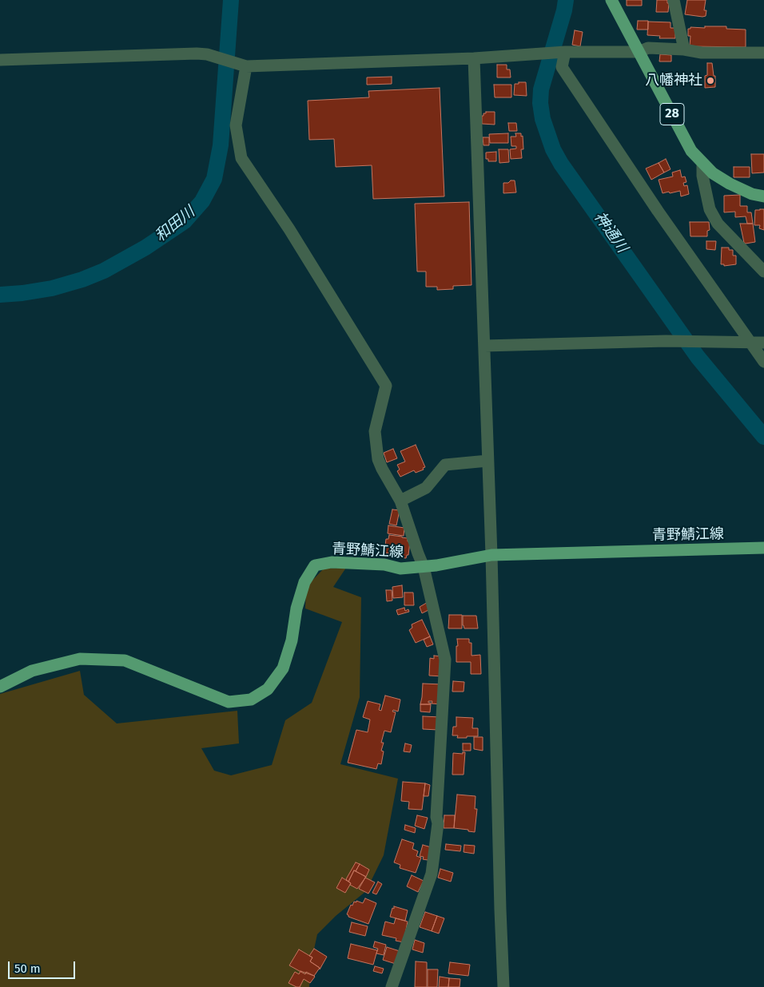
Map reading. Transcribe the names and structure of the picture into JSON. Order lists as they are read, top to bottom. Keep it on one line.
{"streets":{"main road":["28","青野鯖江線"]},"water":["和田川","神通川"],"places":["八幡神社"],"scale_bar":"50 m"}
